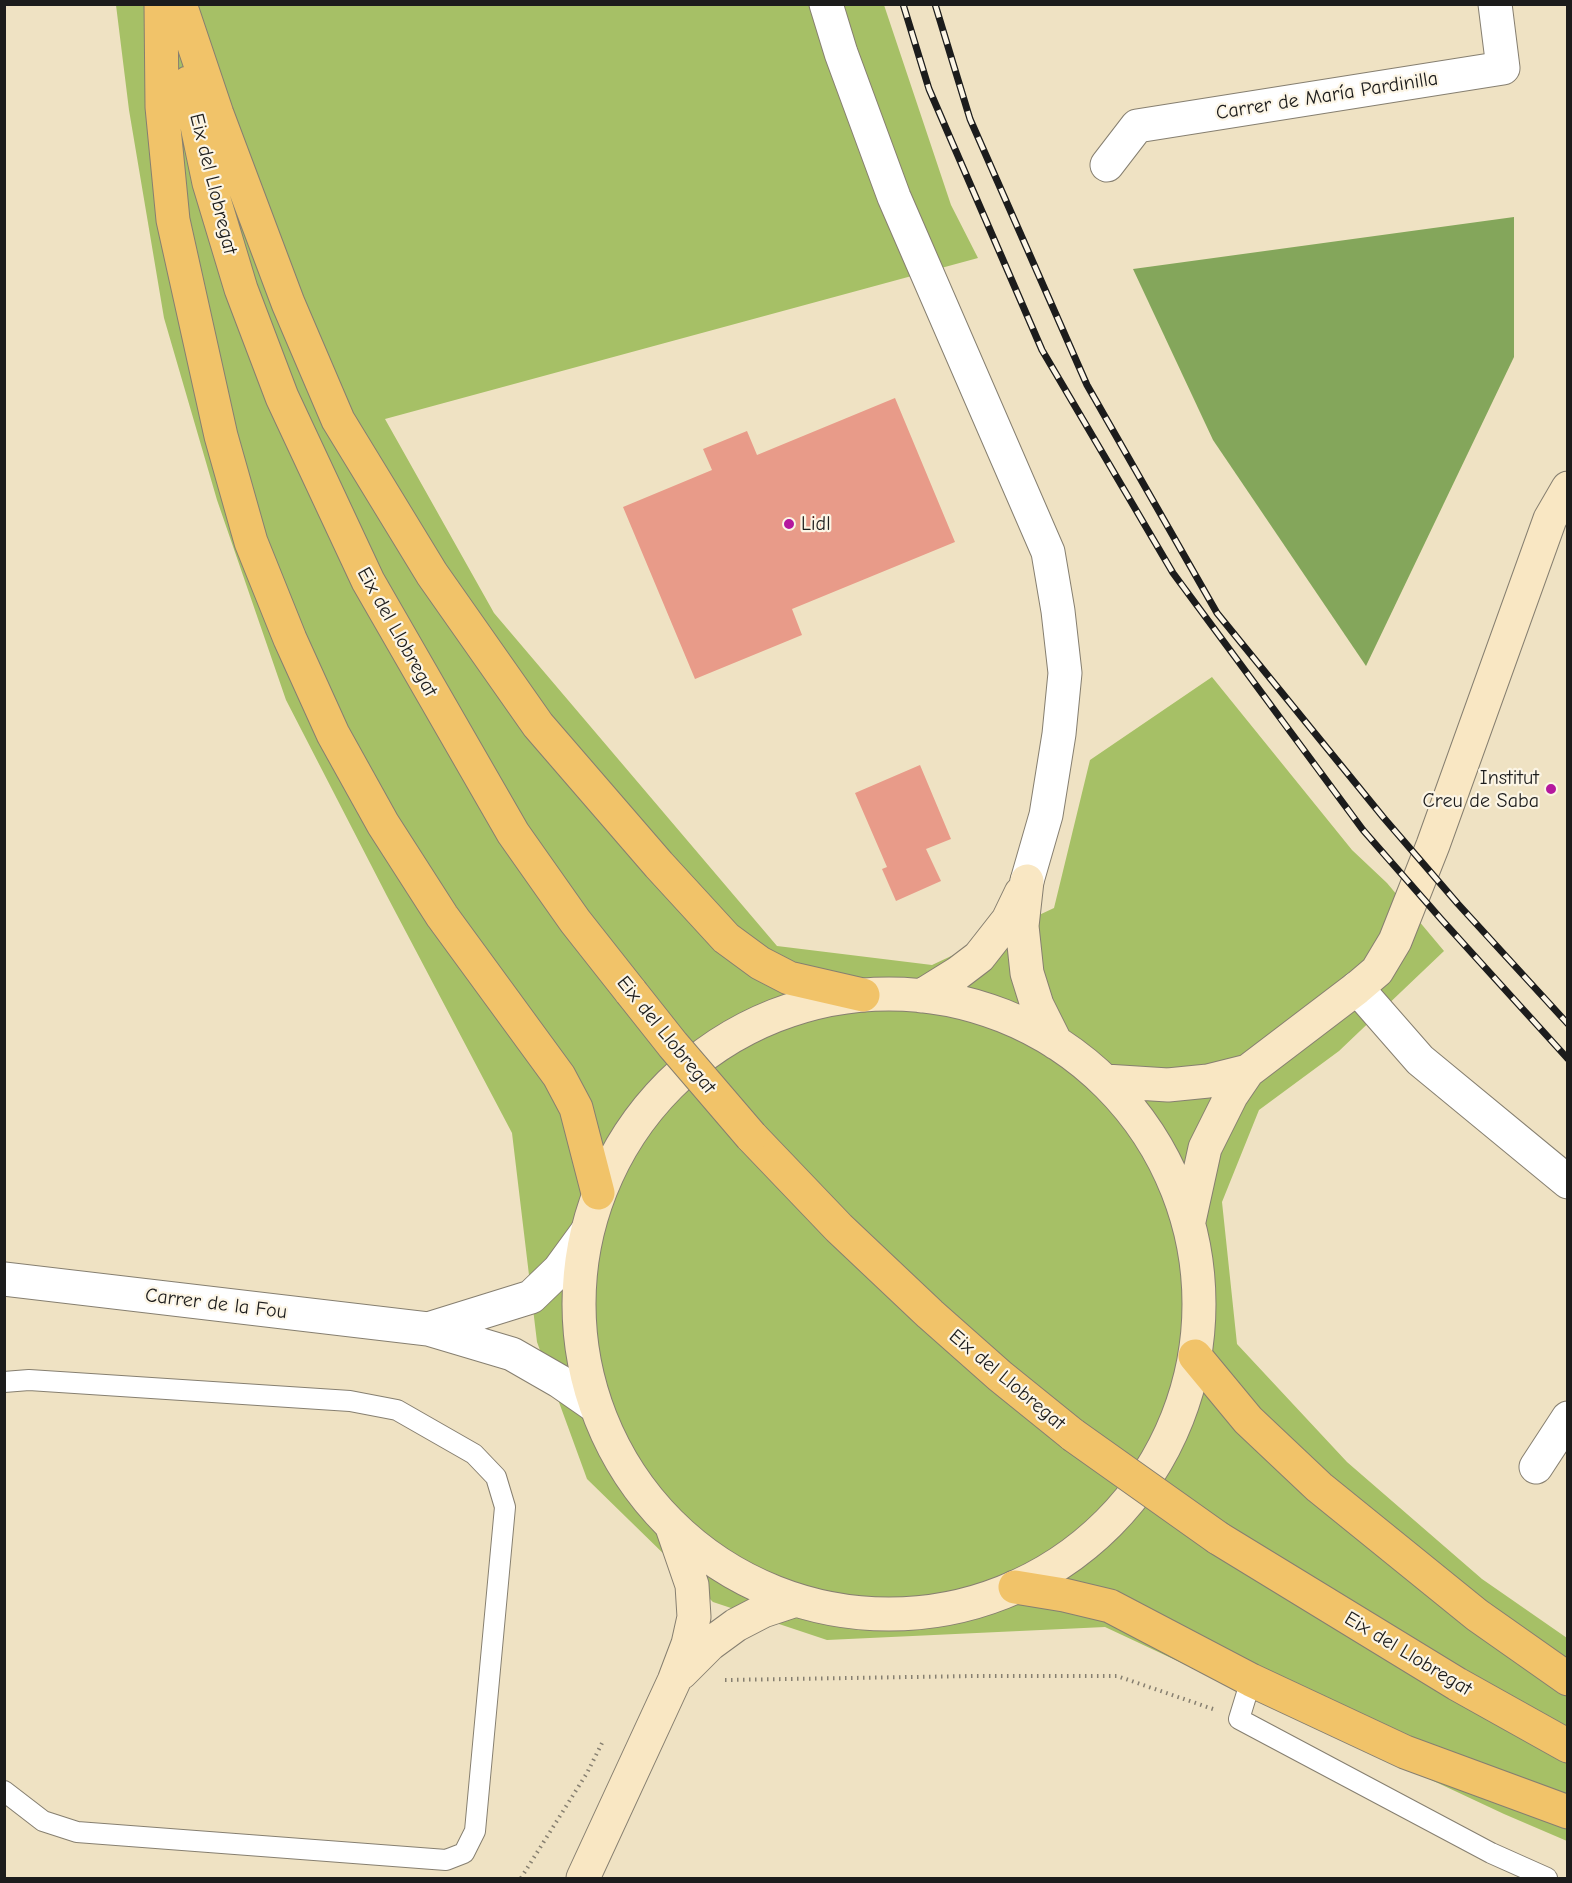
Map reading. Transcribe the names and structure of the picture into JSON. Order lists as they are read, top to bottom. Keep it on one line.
{"streets":{"highway":["Eix del Llobregat"],"street":["Carrer de María Pardinilla","Carrer de la Fou"]},"places":["Lidl","Institut Creu de Saba"]}
